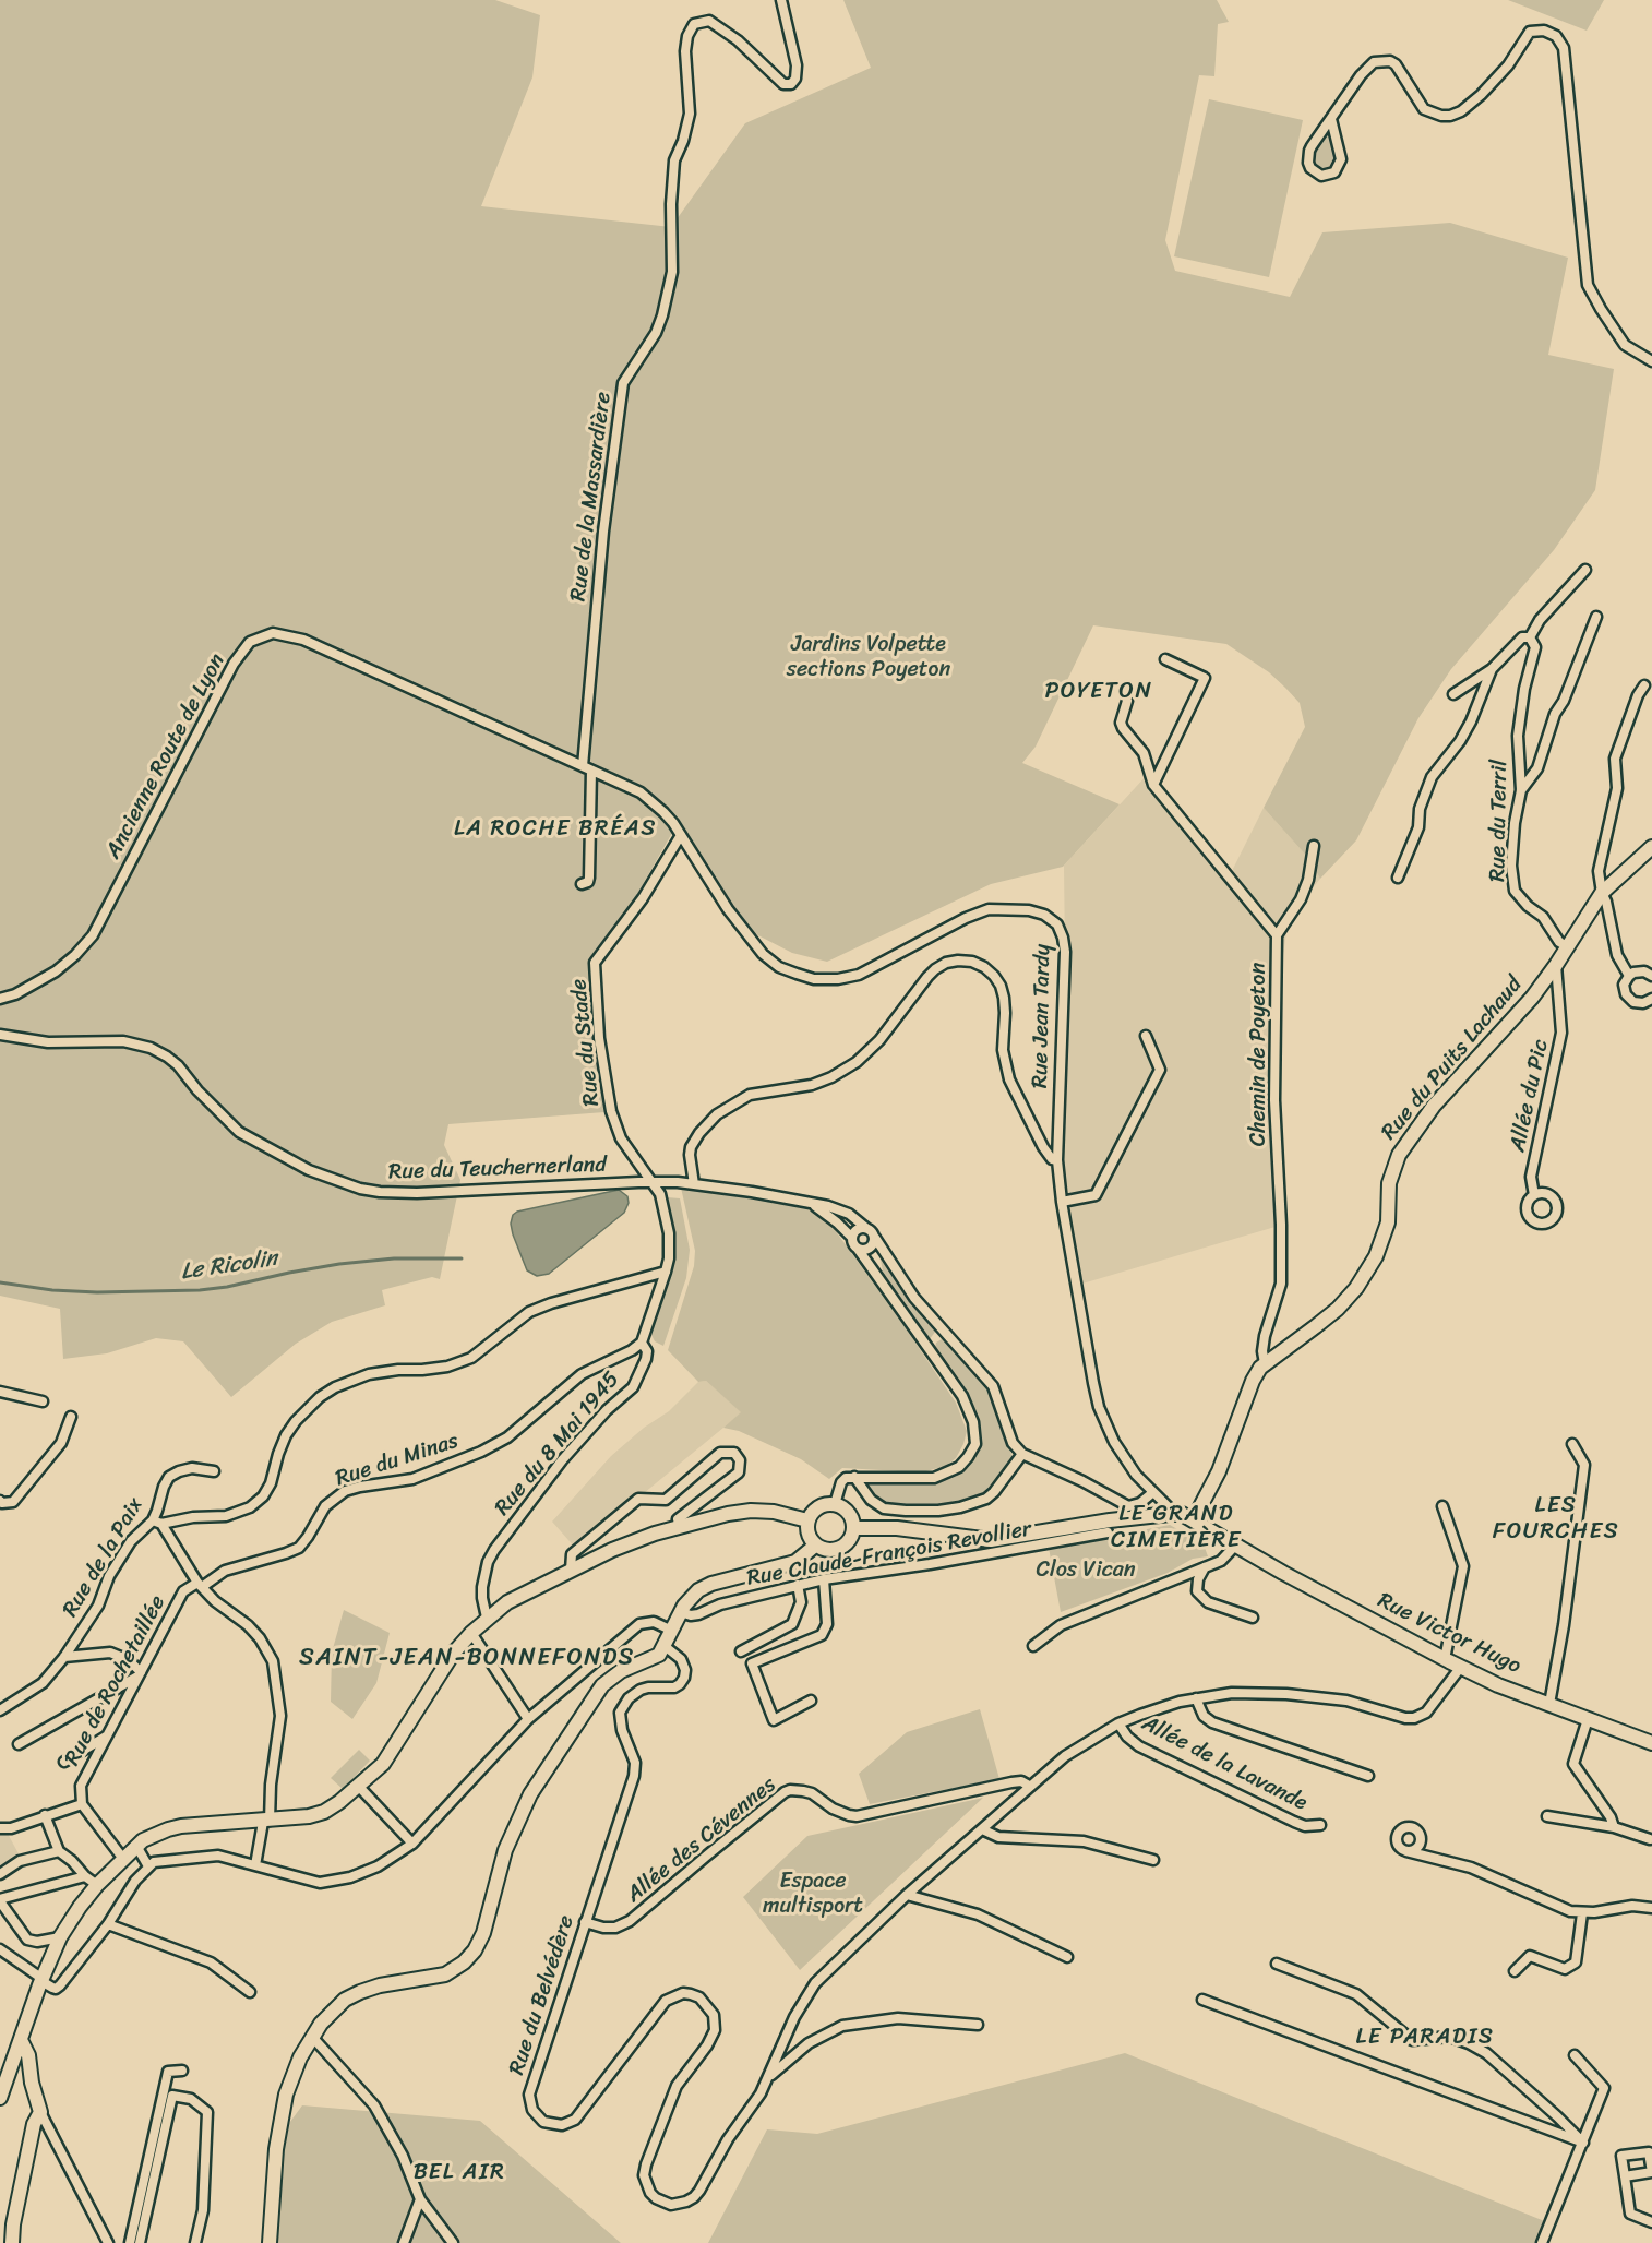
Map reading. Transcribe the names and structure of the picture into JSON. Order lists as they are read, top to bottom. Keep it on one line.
{"streets":{"main road":["Rue du Puits Lachaud","Rue Victor Hugo"],"street":["Rue de la Massardière","Ancienne Route de Lyon","Rue du Terril","Rue Jean Tardy","Rue du Stade","Chemin de Poyeton","Allée du Pic","Rue du Teuchernerland","Rue du 8 Mai 1945","Rue du Minas","Rue Claude-François Revollier","Rue de la Paix","Rue de Rochetaillée","Allée de la Lavande","Allée des Cévennes","Rue du Belvédère"]},"crossings":[["Rue de la Massardière","Ancienne Route de Lyon"],["Rue de la Massardière","Rue Jean Tardy"],["Ancienne Route de Lyon","Rue Jean Tardy"],["Rue du Terril","Rue du Puits Lachaud"],["Rue Jean Tardy","Rue du Stade"],["Rue Jean Tardy","Rue Victor Hugo"],["Rue du Stade","Rue du Teuchernerland"],["Rue du Stade","Rue du 8 Mai 1945"],["Chemin de Poyeton","Rue du Puits Lachaud"],["Rue du Puits Lachaud","Allée du Pic"],["Rue du Teuchernerland","Rue du 8 Mai 1945"],["Rue du 8 Mai 1945","Rue du Minas"],["Rue du Minas","Rue de Rochetaillée"],["Allée des Cévennes","Rue du Belvédère"]],"districts":["POYETON","LA ROCHE BRÉAS","LES FOURCHES","LE GRAND CIMETIÈRE","SAINT-JEAN-BONNEFONDS","LE PARADIS","BEL AIR"],"water":["Le Ricolin"],"parks":["Jardins Volpette sections Poyeton","Clos Vican","Espace multisport"]}
